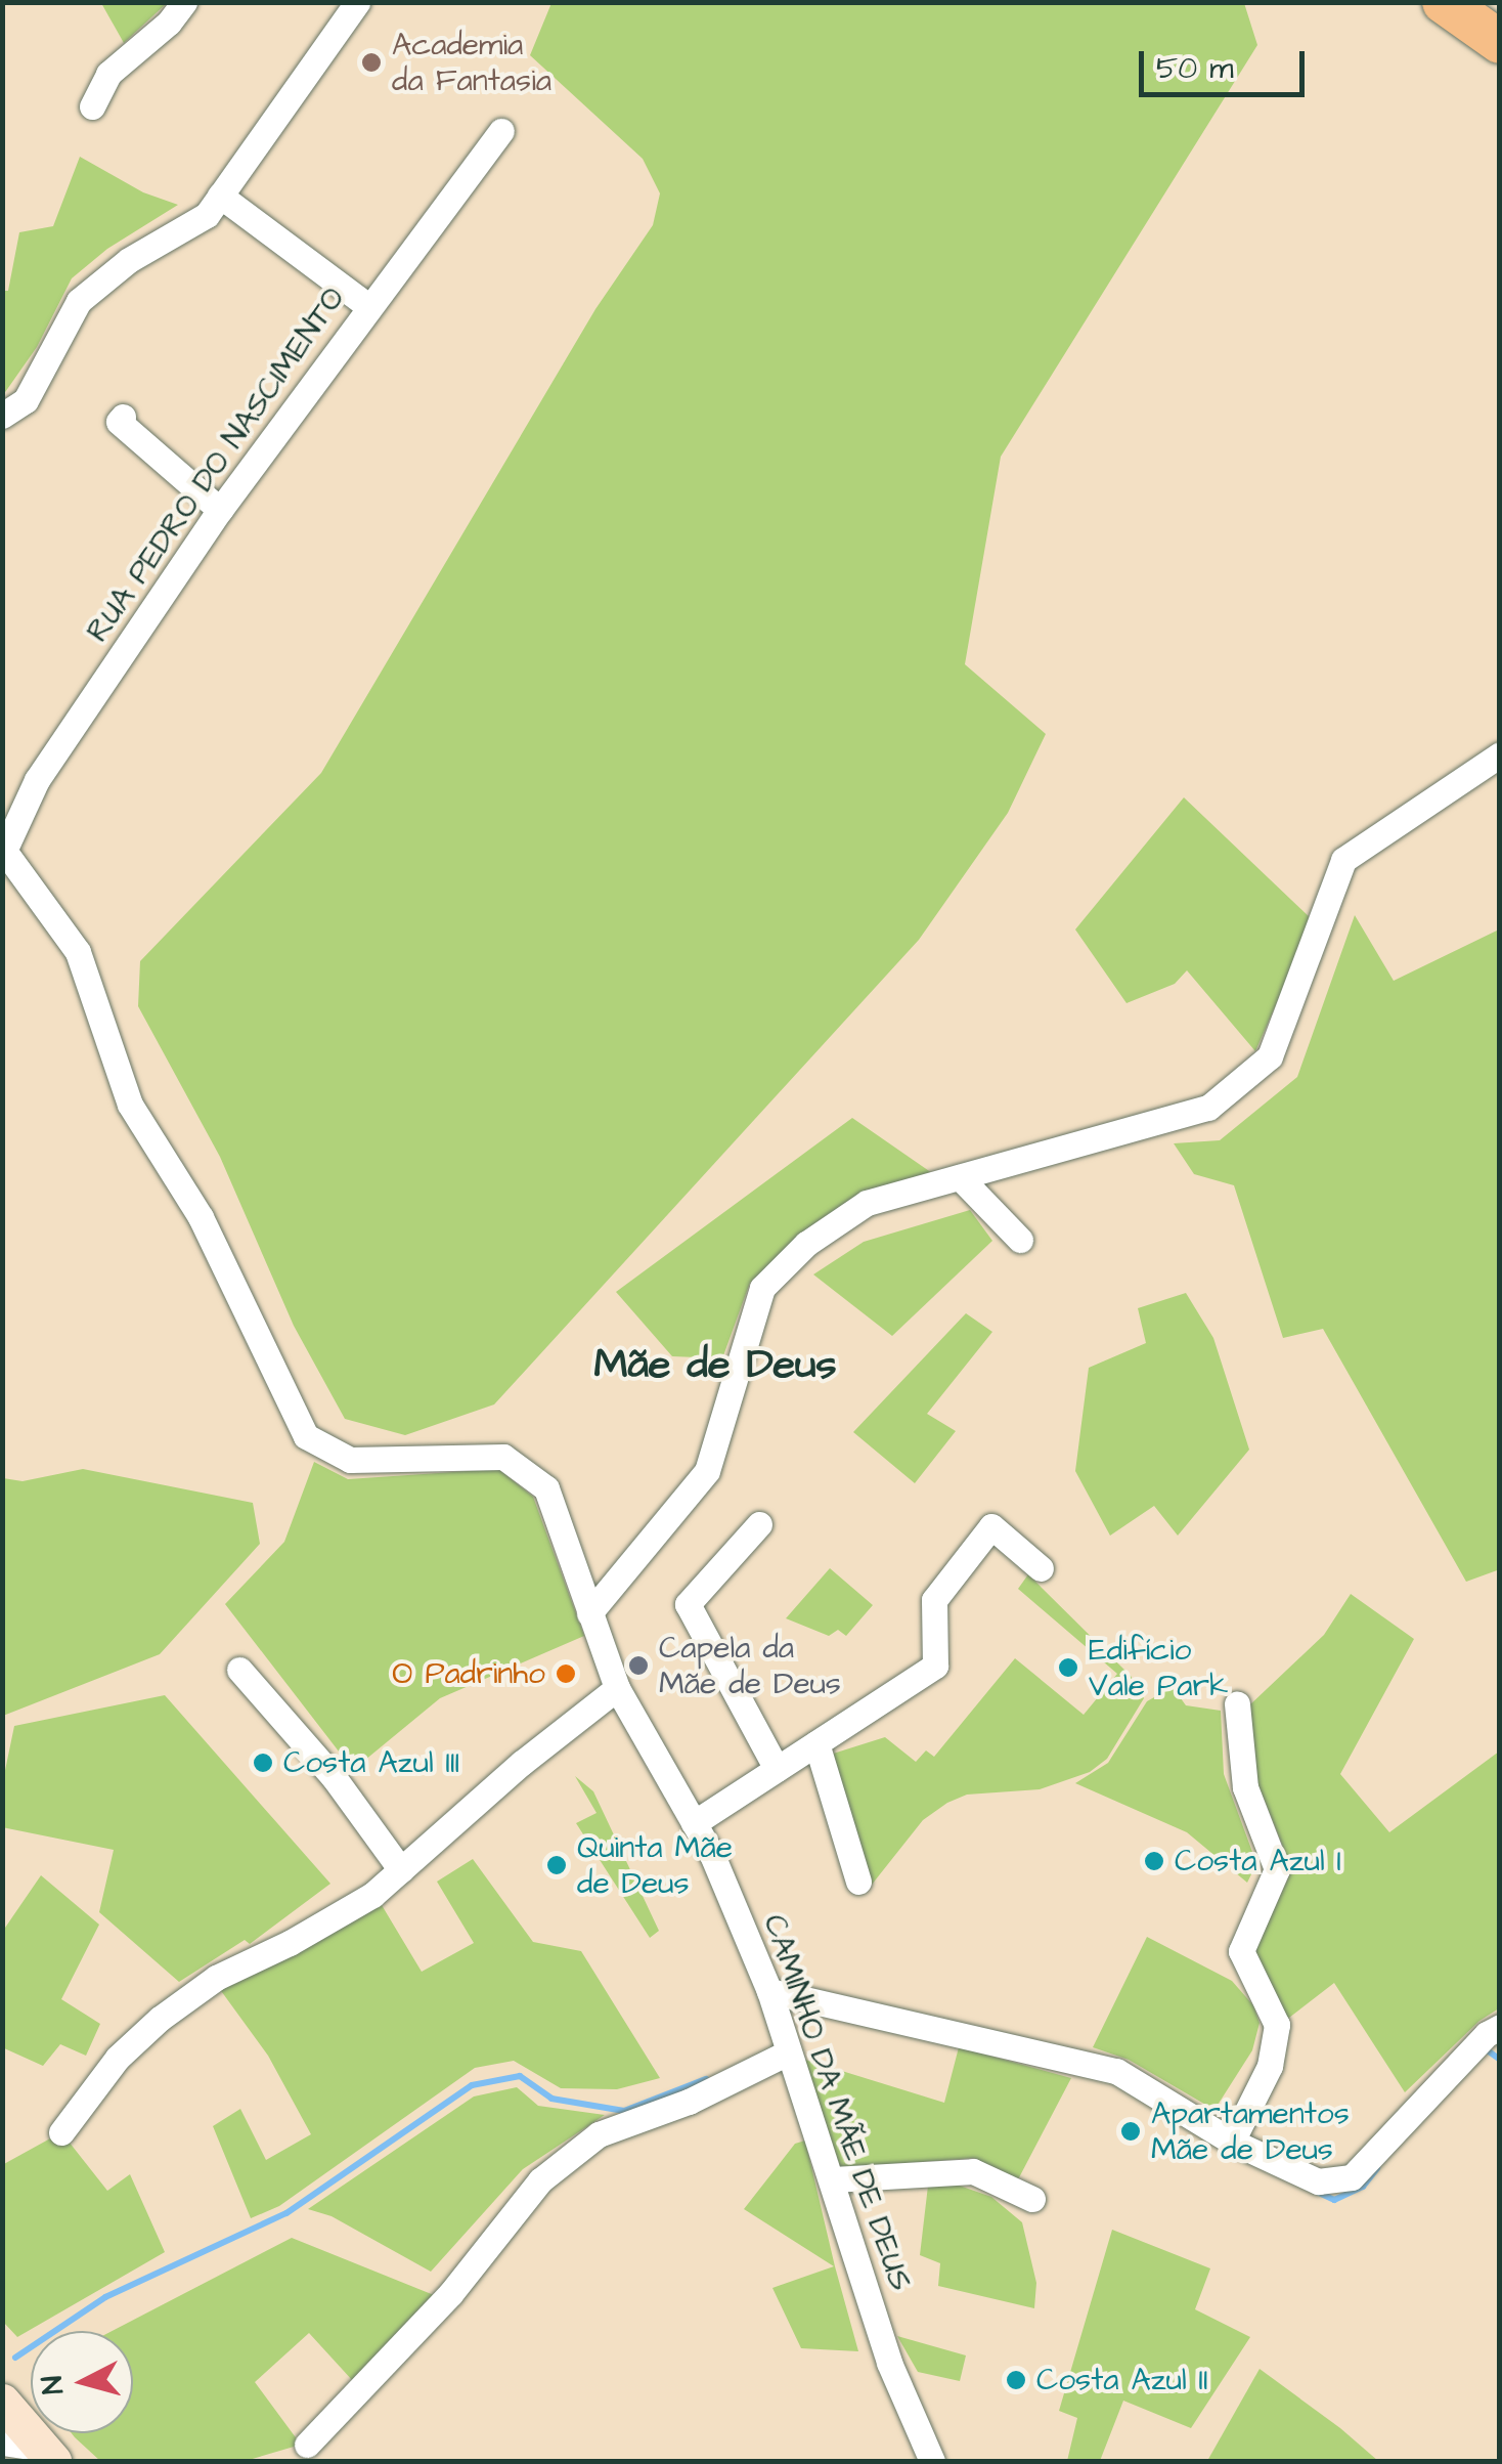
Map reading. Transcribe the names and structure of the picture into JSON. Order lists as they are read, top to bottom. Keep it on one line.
{"streets":{"street":["RUA PEDRO DO NASCIMENTO","CAMINHO DA MÃE DE DEUS"]},"crossings":[["RUA PEDRO DO NASCIMENTO","CAMINHO DA MÃE DE DEUS"]],"districts":["Mãe de Deus"],"places":["Academia da Fantasia","Capela da Mãe de Deus","Edifício Vale Park","O Padrinho","Costa Azul III","Costa Azul I","Quinta Mãe de Deus","Apartamentos Mãe de Deus","Costa Azul II"],"scale_bar":"50 m","north":"left"}
